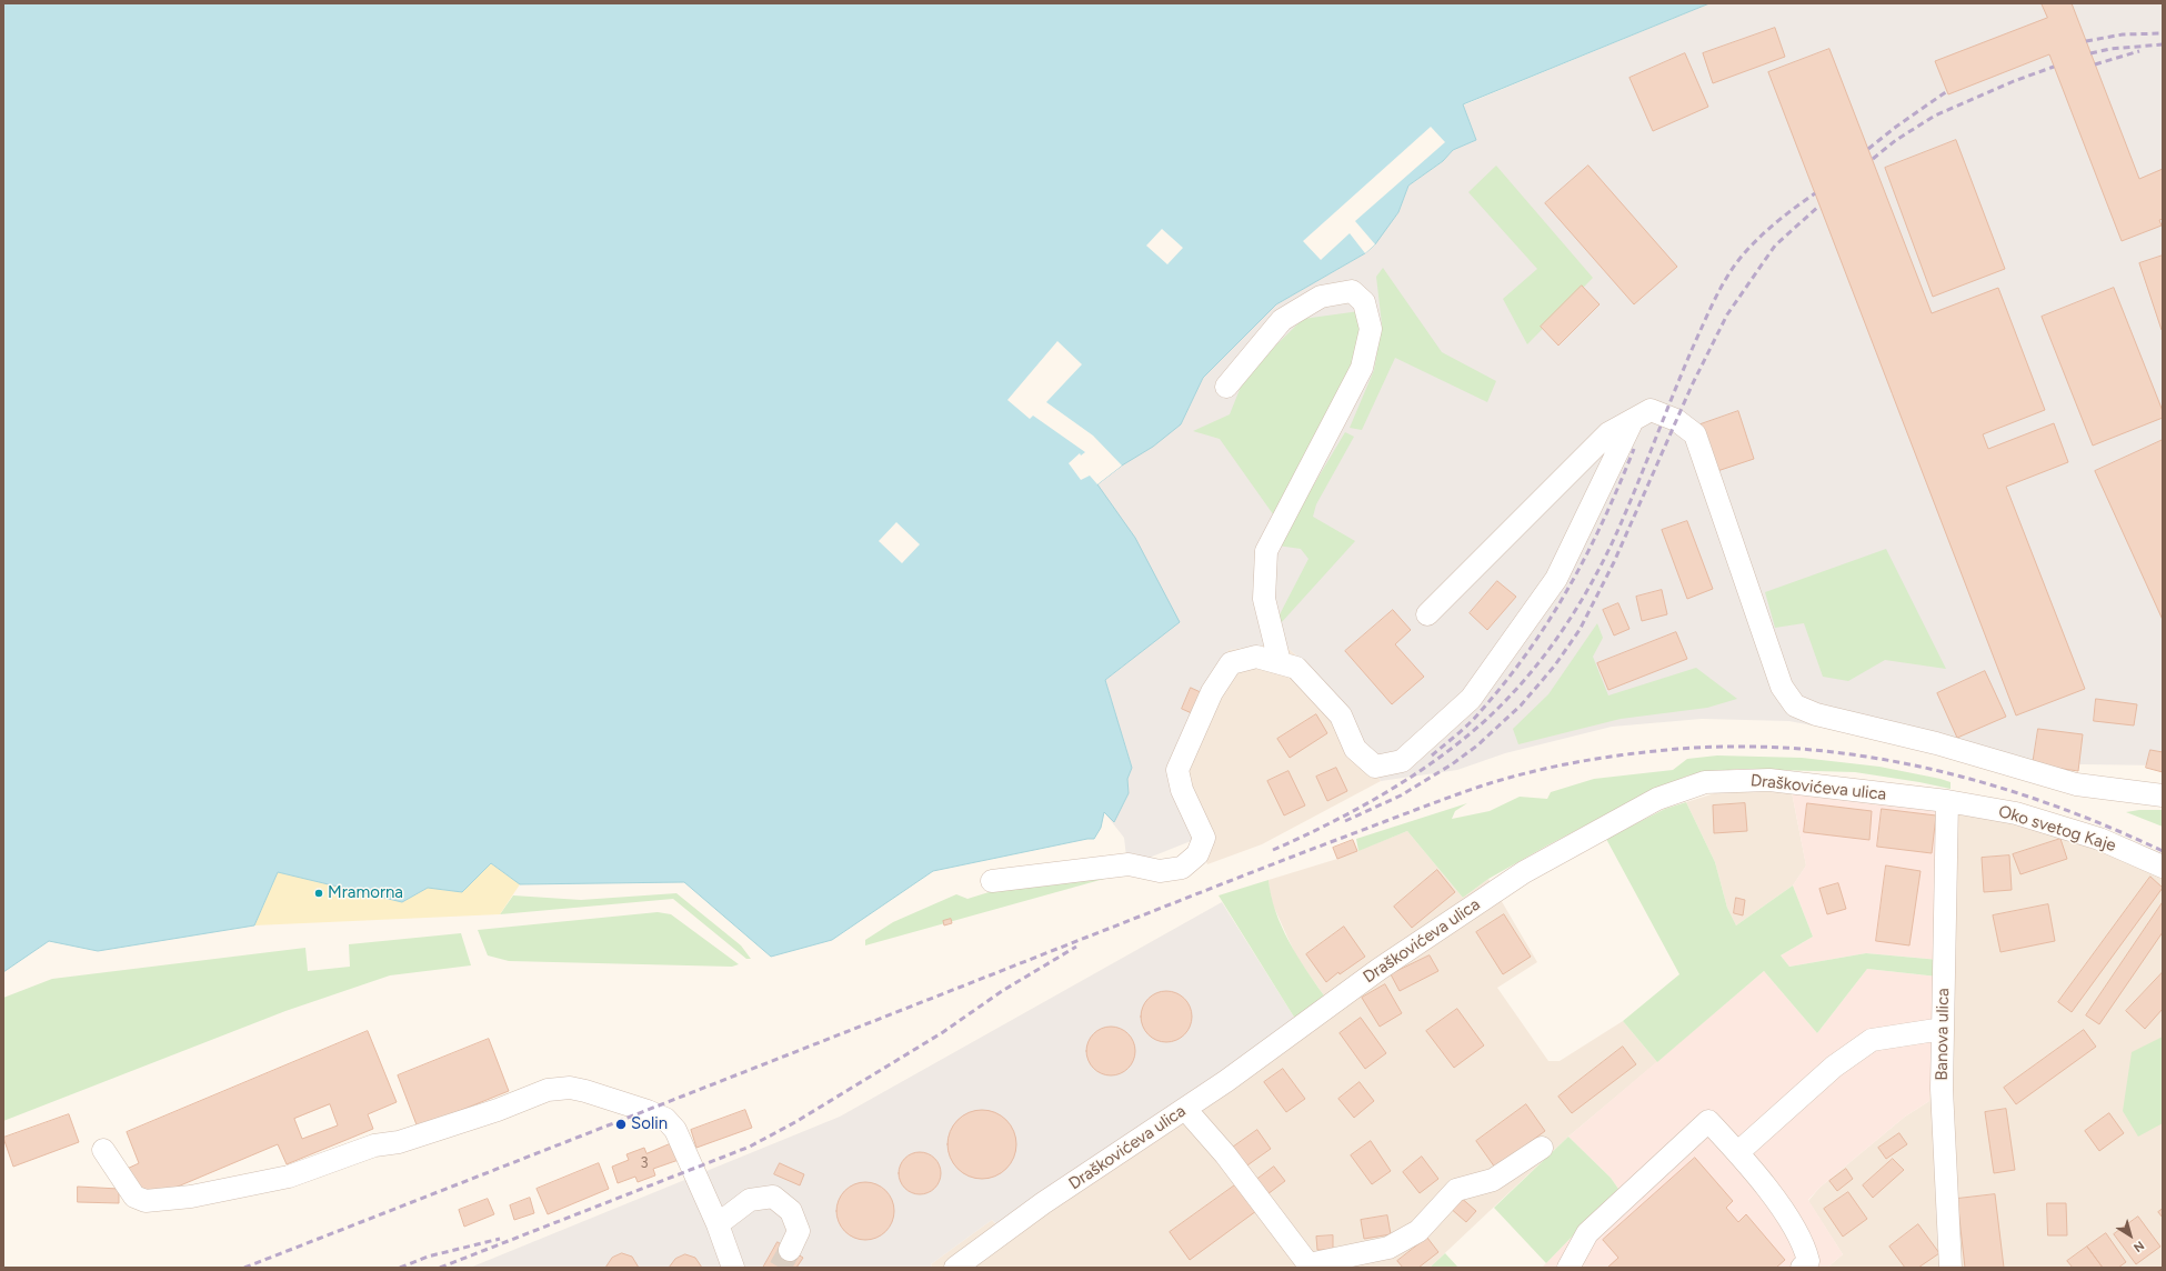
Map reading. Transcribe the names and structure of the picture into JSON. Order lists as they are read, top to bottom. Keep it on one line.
{"streets":{"street":["Draškovićeva ulica","Oko svetog Kaje","Banova ulica"]},"crossings":[["Draškovićeva ulica","Oko svetog Kaje"],["Draškovićeva ulica","Banova ulica"],["Oko svetog Kaje","Banova ulica"]],"places":["Mramorna","Solin"],"house_numbers":["3"],"north":"bottom right"}
